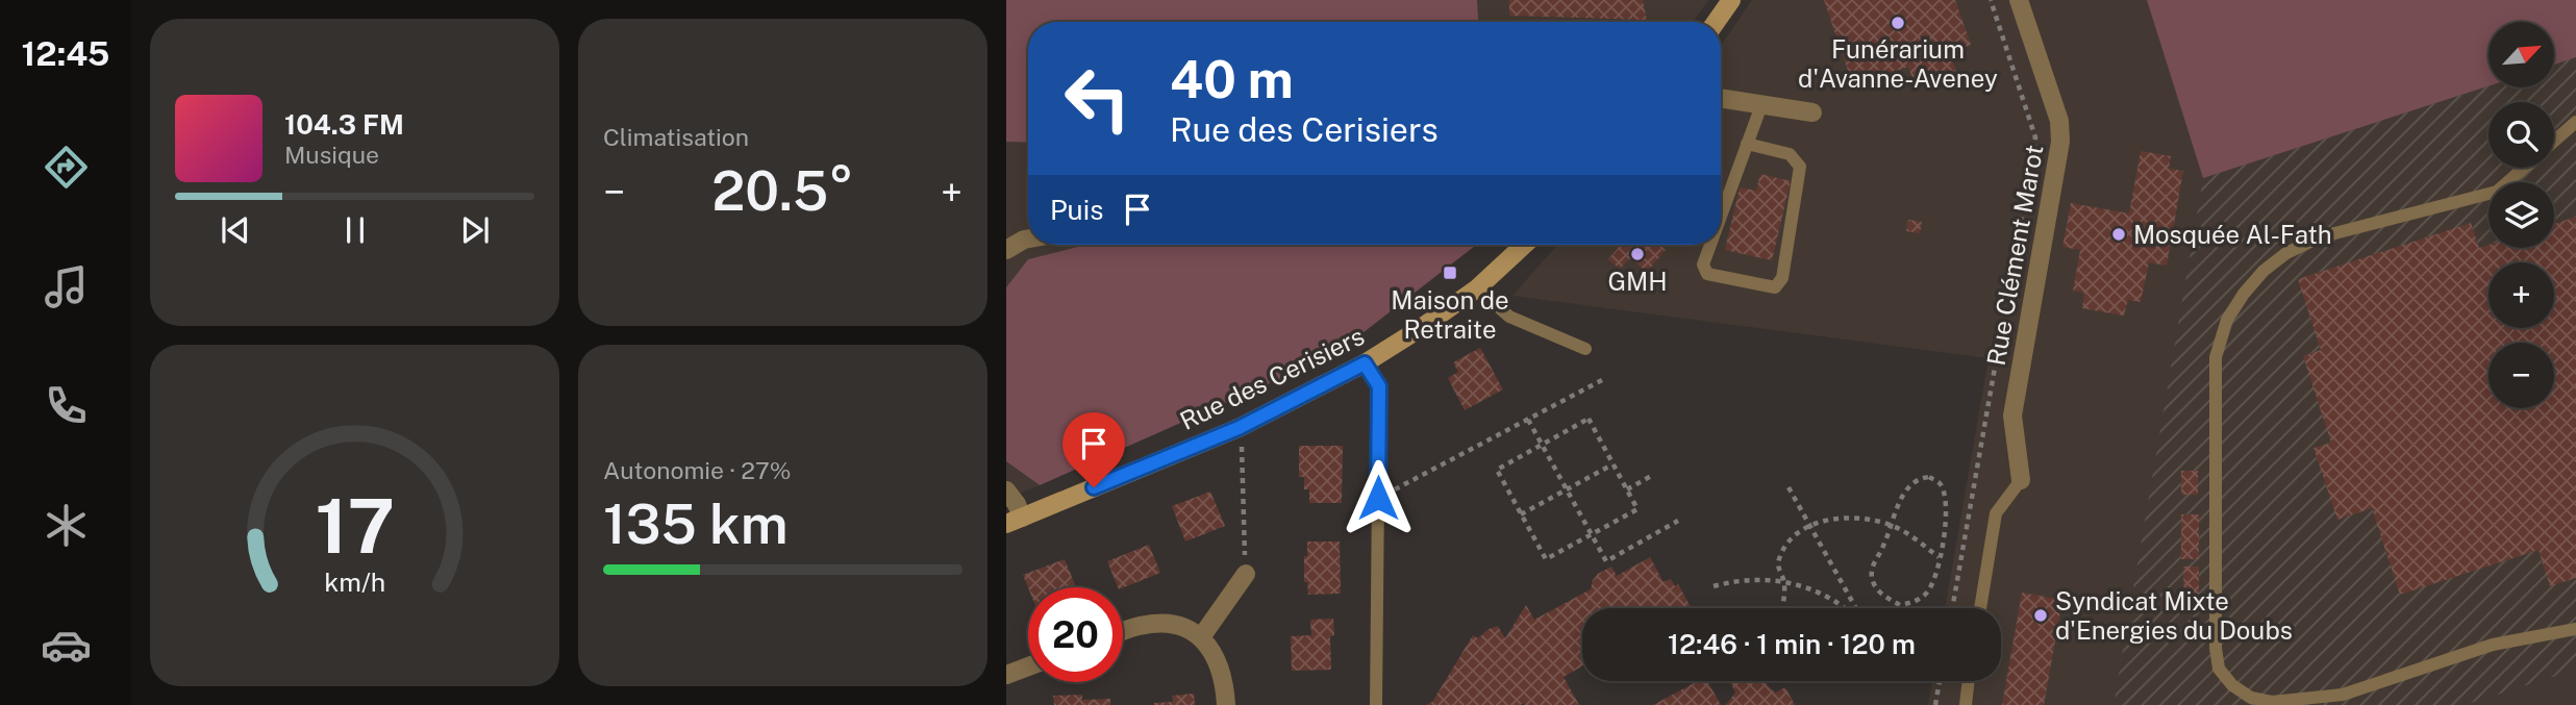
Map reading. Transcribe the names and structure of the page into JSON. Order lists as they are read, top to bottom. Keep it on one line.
{"streets":{"street":["Rue Clément Marot","Rue des Cerisiers"]},"places":{"other":["Funérarium d'Avanne-Aveney","Mosquée Al-Fath","GMH","Syndicat Mixte d'Energies du Doubs"],"transit":["Maison de Retraite"]},"north":"top right","page":{"tabs":"12:45","tile":["Climatisation",["Autonomie · 27%","135 km"]],"map_buttons":["+","−"],"turn":["40 m","Rue des Cerisiers"],"song":["104.3 FM","Musique"],"heat":["−","20.5°","+"],"then":"Puis","limit":"20","trip":"12:46 · 1 min · 120 m","gauge":["17","km/h"]}}
